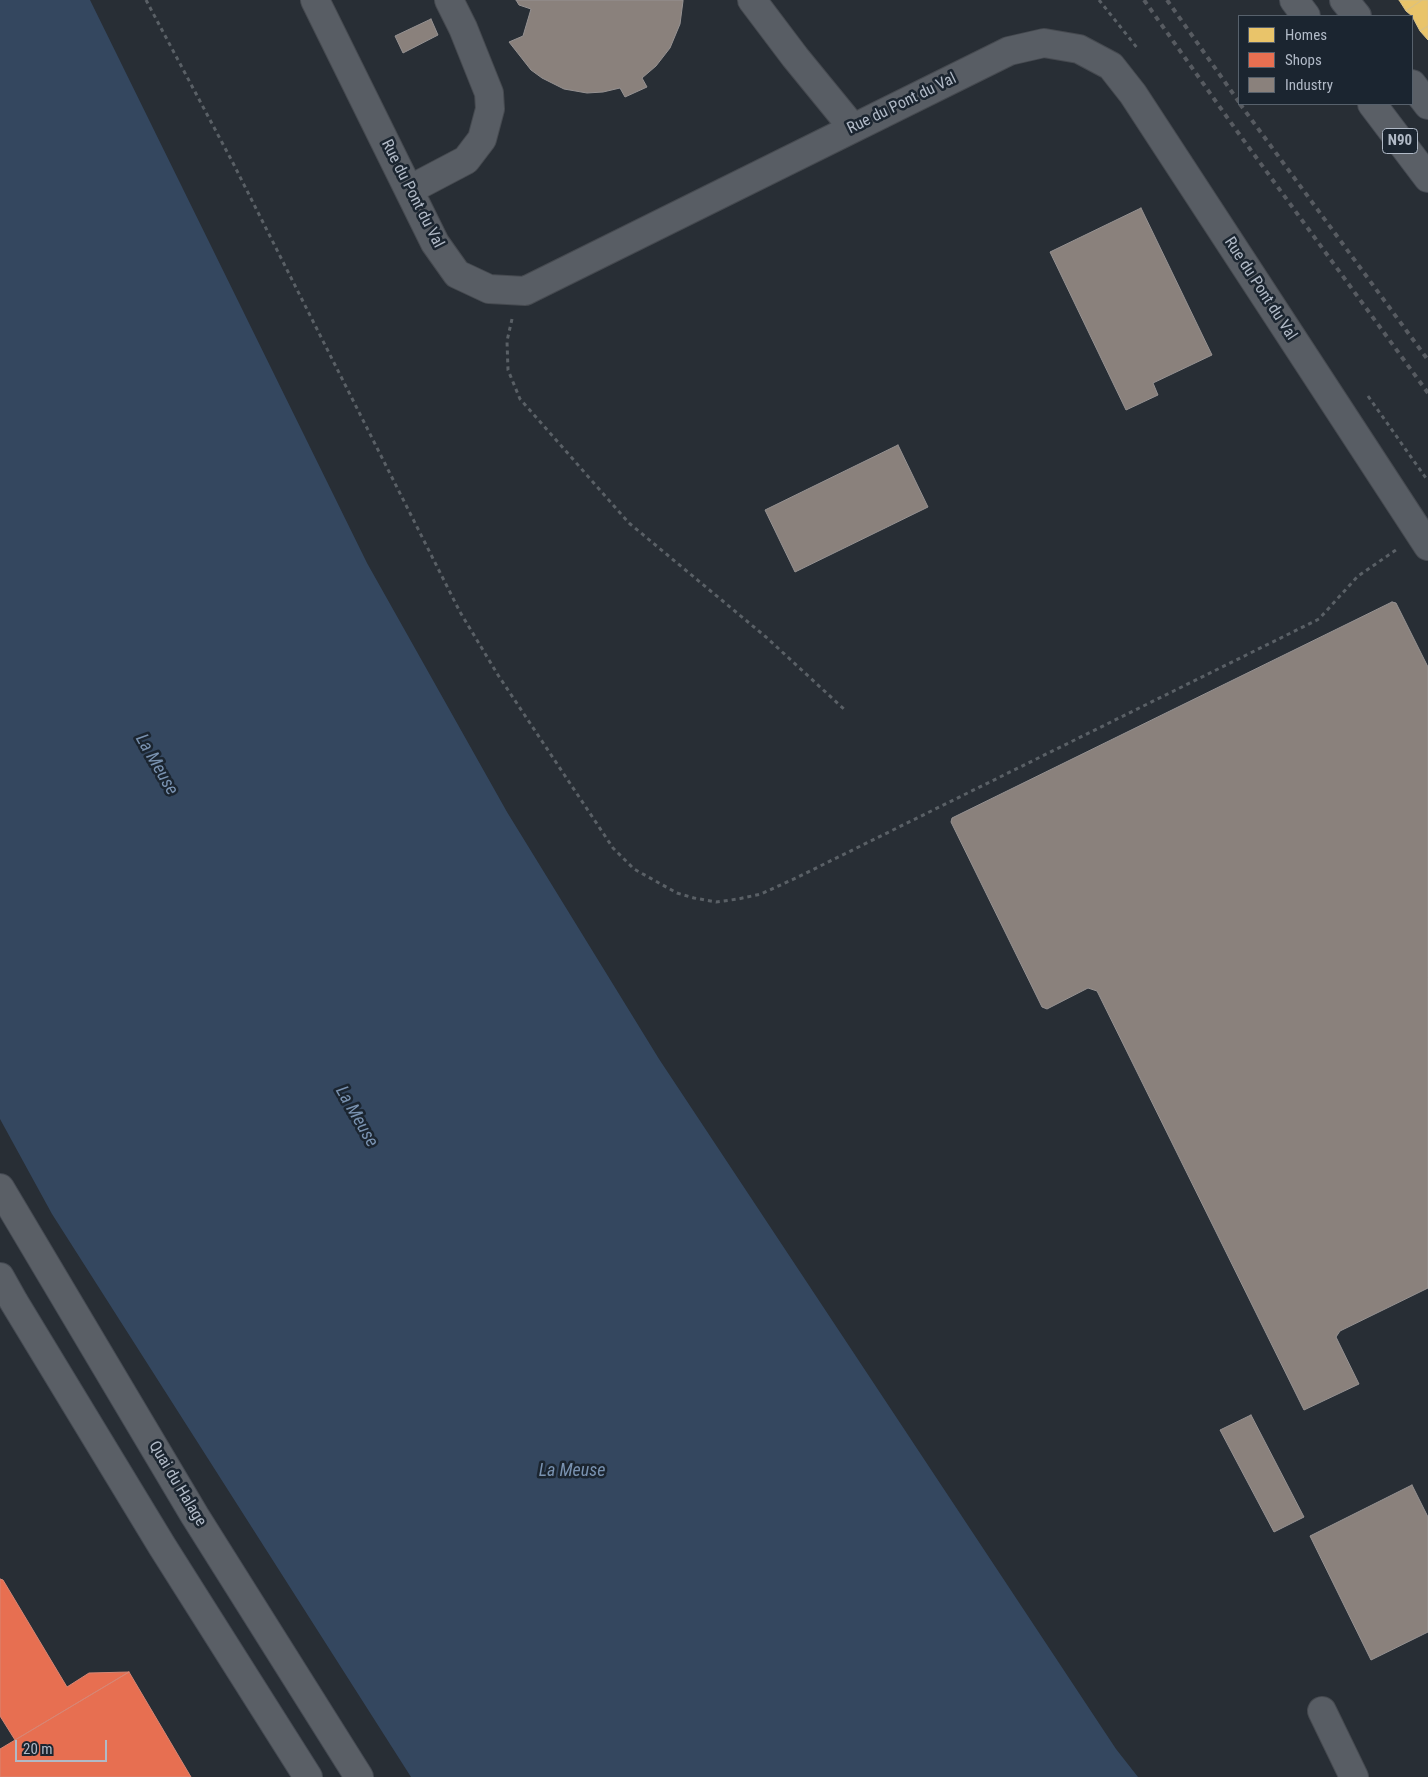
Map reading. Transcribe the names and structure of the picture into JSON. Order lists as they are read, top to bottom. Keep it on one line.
{"streets":{"main road":["N90","Quai du Halage"],"street":["Rue du Pont du Val"]},"water":["La Meuse"],"legend":["Homes","Shops","Industry"],"scale_bar":"20 m"}
